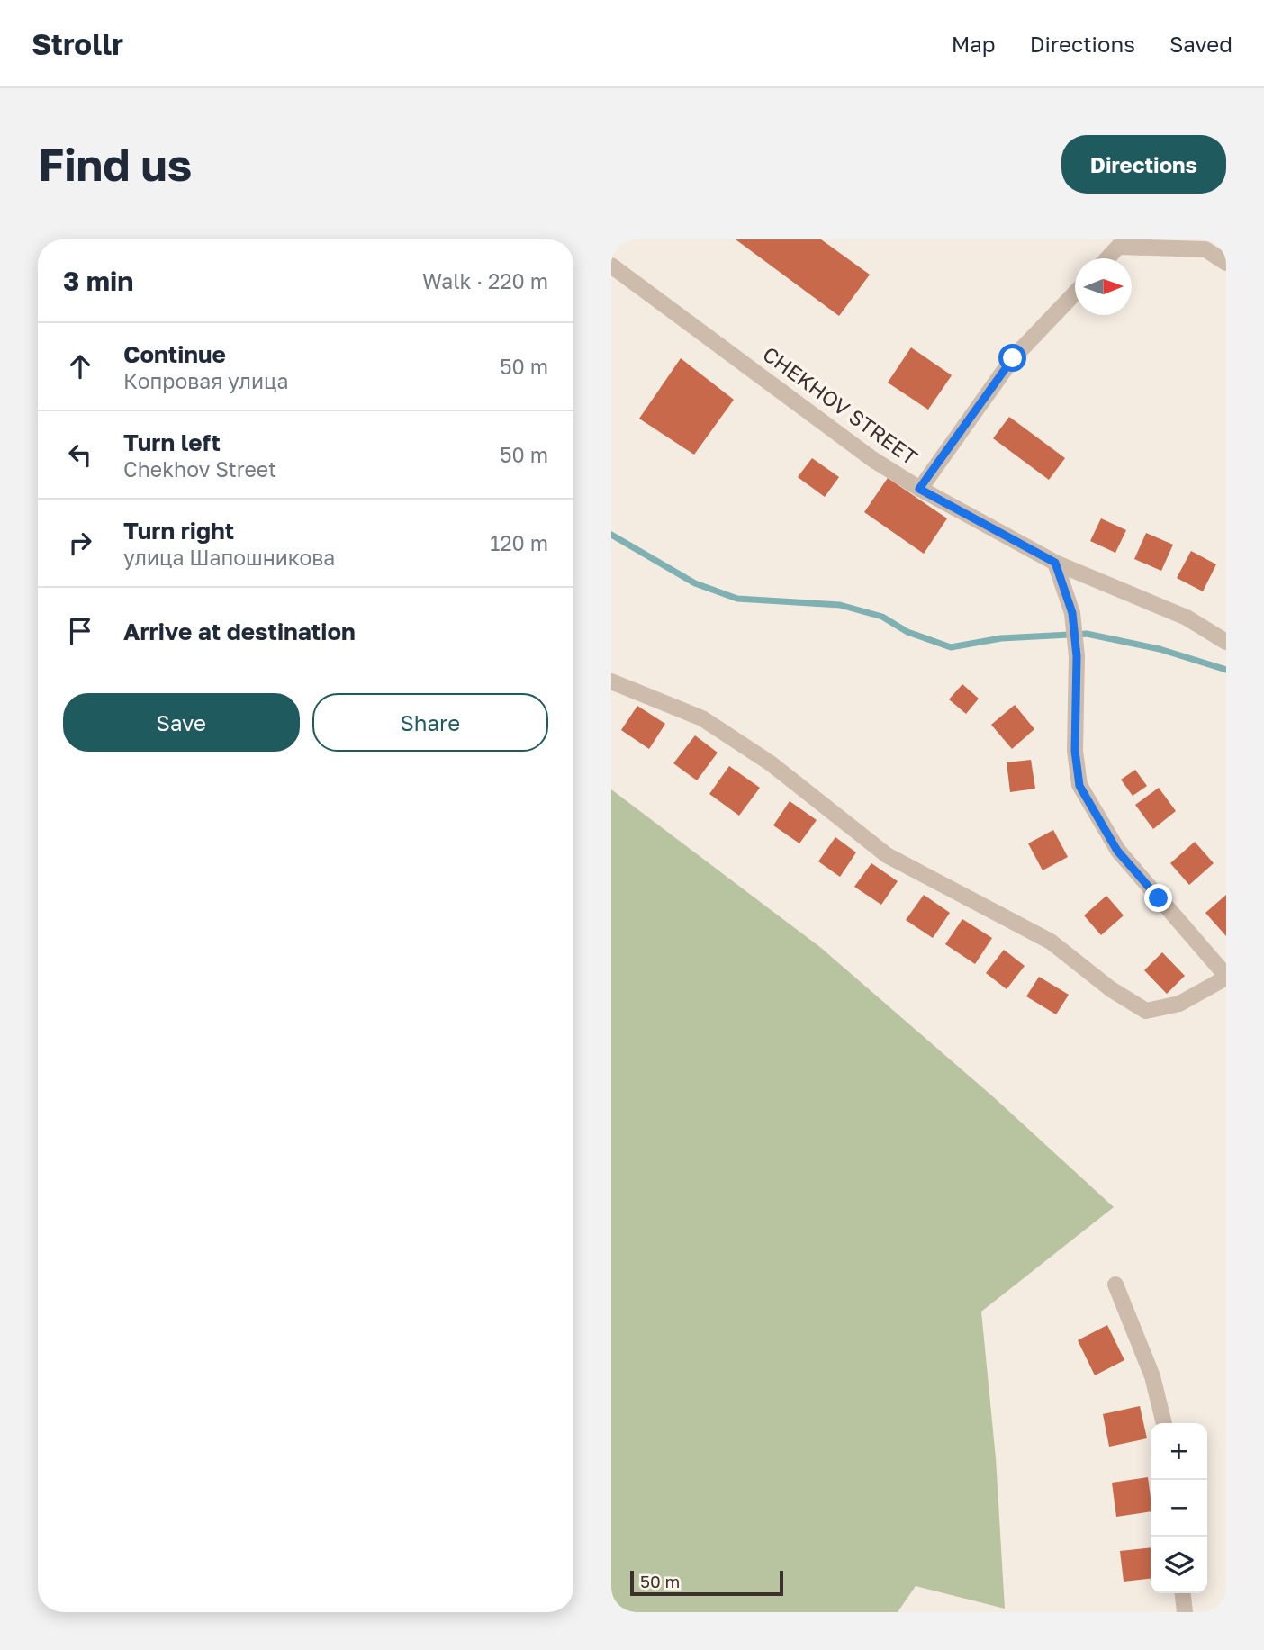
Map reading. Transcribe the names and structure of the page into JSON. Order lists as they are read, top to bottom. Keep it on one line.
{"streets":{"street":["CHEKHOV STREET"]},"scale_bar":"50 m","north":"right","page":{"header":"Strollr","nav":["Map","Directions","Saved"],"buttons":["Directions",["Save","Share"]],"title":"Find us","heading":["3 min","Walk · 220 m"],"list":[["Continue","Копровая улица","50 m"],["Turn left","Chekhov Street","50 m"],["Turn right","улица Шапошникова","120 m"],"Arrive at destination"],"map_buttons":["+","−"],"scale":"50 m"}}
